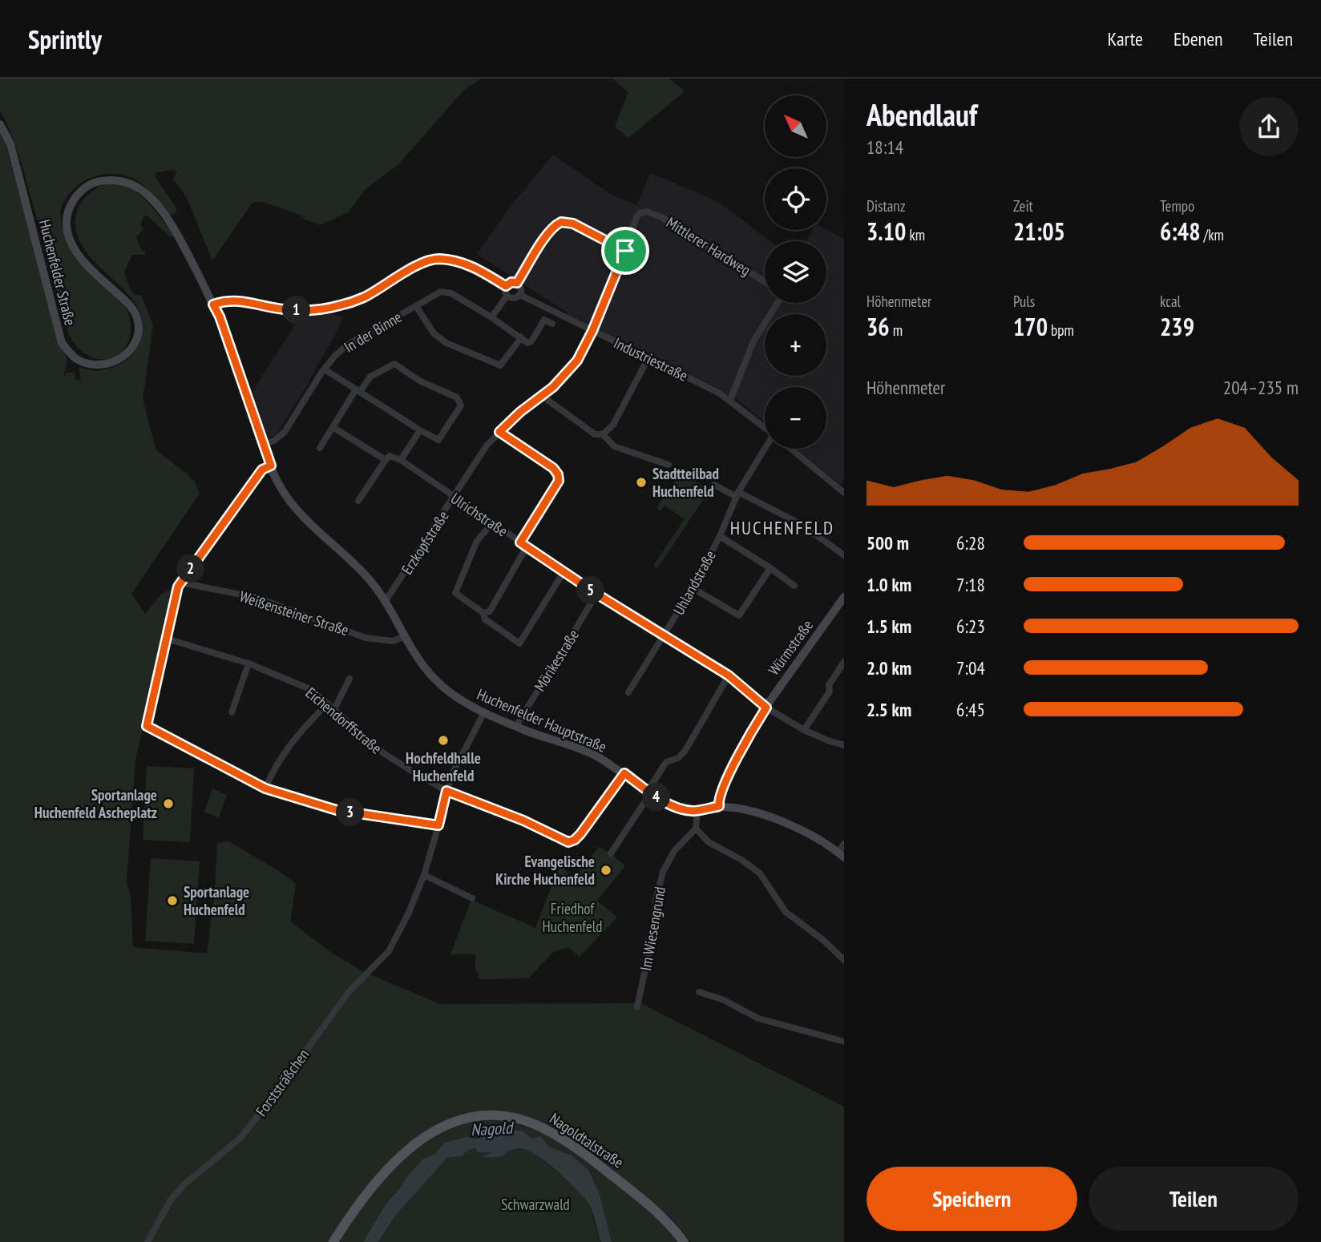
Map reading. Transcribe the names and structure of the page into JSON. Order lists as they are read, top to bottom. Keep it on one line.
{"streets":{"main road":["Huchenfelder Straße","Würmstraße","Huchenfelder Hauptstraße","Nagoldtalstraße"],"street":["Mittlerer Hardweg","In der Binne","Industriestraße","Ulrichstraße","Erzkopfstraße","Uhlandstraße","Weißensteiner Straße","Mörikestraße","Eichendorffstraße","Im Wiesengrund","Forststräßchen"]},"crossings":[["Mittlerer Hardweg","Erzkopfstraße"],["Huchenfelder Straße","Huchenfelder Hauptstraße"],["In der Binne","Huchenfelder Hauptstraße"],["Industriestraße","Erzkopfstraße"],["Ulrichstraße","Erzkopfstraße"],["Ulrichstraße","Uhlandstraße"],["Ulrichstraße","Würmstraße"],["Ulrichstraße","Mörikestraße"],["Erzkopfstraße","Huchenfelder Hauptstraße"],["Weißensteiner Straße","Huchenfelder Hauptstraße"],["Würmstraße","Huchenfelder Hauptstraße"],["Mörikestraße","Huchenfelder Hauptstraße"],["Eichendorffstraße","Huchenfelder Hauptstraße"],["Eichendorffstraße","Forststräßchen"],["Huchenfelder Hauptstraße","Forststräßchen"]],"districts":["HUCHENFELD"],"water":["Nagold"],"parks":["Friedhof Huchenfeld","Schwarzwald"],"places":["Stadtteilbad Huchenfeld","Hochfeldhalle Huchenfeld","Sportanlage Huchenfeld Ascheplatz","Evangelische Kirche Huchenfeld","Sportanlage Huchenfeld"],"north":"top left","page":{"header":"Sprintly","nav":["Karte","Ebenen","Teilen"],"heading":["Abendlauf","18:14"],"map_buttons":["+","−"],"stats":[["Distanz","3.10 km"],["Zeit","21:05"],["Tempo","6:48 /km"],["Höhenmeter","36 m"],["Puls","170 bpm"],["kcal","239"]],"pins":["1","2","5","4","3"],"chart":["Höhenmeter","204–235 m"],"list":[{"name":"500 m","note":"6:28"},{"name":"1.0 km","note":"7:18"},{"name":"1.5 km","note":"6:23"},{"name":"2.0 km","note":"7:04"},{"name":"2.5 km","note":"6:45"}],"buttons":["Speichern","Teilen"]}}
